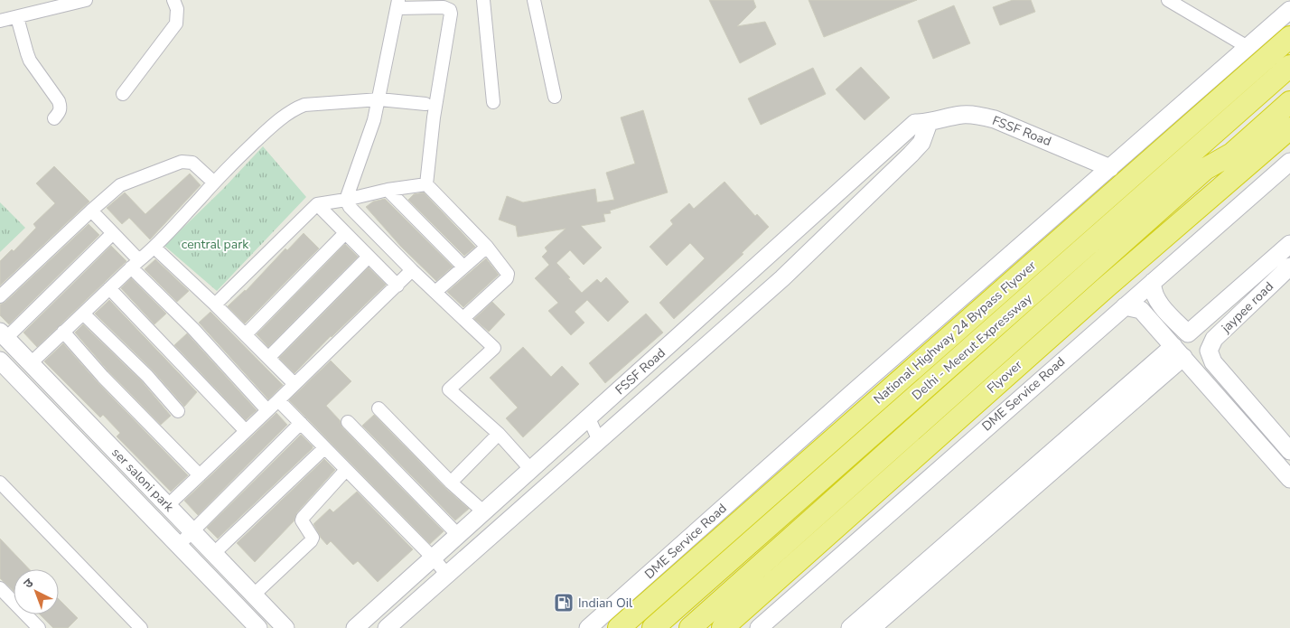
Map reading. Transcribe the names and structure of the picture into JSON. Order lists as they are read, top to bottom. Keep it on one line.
{"streets":{"highway":["National Highway 24 Bypass Flyover","Delhi - Meerut Expressway","Flyover"],"street":["FSSF Road","jaypee road","DME Service Road","ser saloni park"]},"crossings":[["FSSF Road","DME Service Road"]],"parks":["central park"],"places":{"fuel station":["Indian Oil"]},"north":"top left"}
